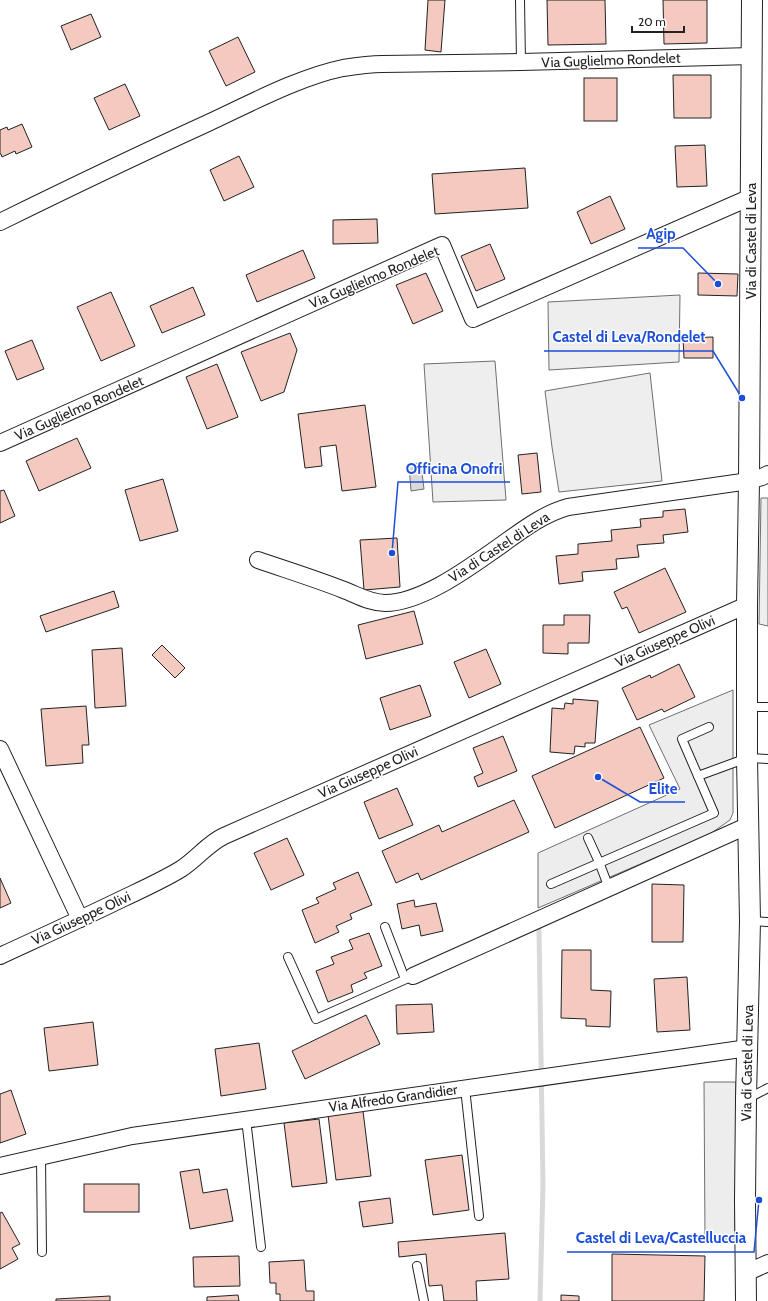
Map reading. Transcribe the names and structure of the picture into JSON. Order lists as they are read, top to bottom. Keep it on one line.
{"streets":{"street":["Via Guglielmo Rondelet","Via di Castel di Leva","Via Giuseppe Olivi","Via Alfredo Grandidier"]},"crossings":[["Via Guglielmo Rondelet","Via di Castel di Leva"],["Via di Castel di Leva","Via Giuseppe Olivi"],["Via di Castel di Leva","Via Alfredo Grandidier"]],"places":["Agip","Castel di Leva/Rondelet","Officina Onofri","Elite","Castel di Leva/Castelluccia"],"scale_bar":"20 m"}
